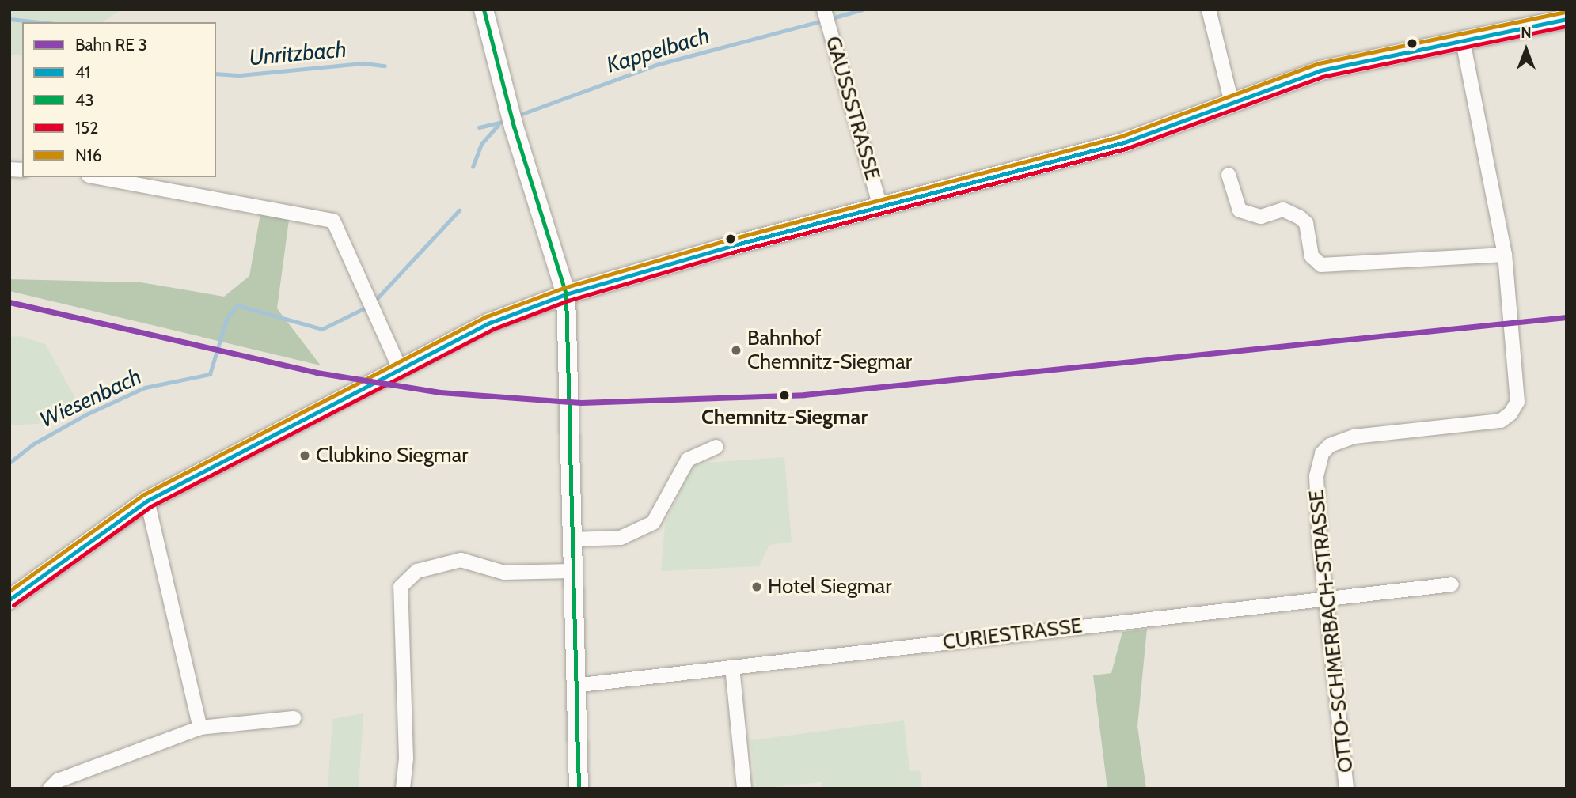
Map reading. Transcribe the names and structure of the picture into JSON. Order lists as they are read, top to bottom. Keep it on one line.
{"streets":{"street":["GAUSSSTRASSE","OTTO-SCHMERBACH-STRASSE","CURIESTRASSE"]},"crossings":[["OTTO-SCHMERBACH-STRASSE","CURIESTRASSE"]],"water":["Kappelbach","Unritzbach","Wiesenbach"],"places":["Bahnhof Chemnitz-Siegmar","Chemnitz-Siegmar","Clubkino Siegmar","Hotel Siegmar"],"lines":["transit line 43","transit line N16","transit line 41","transit line 152"],"legend":["Bahn RE 3","41","43","152","N16"],"north":"top"}
